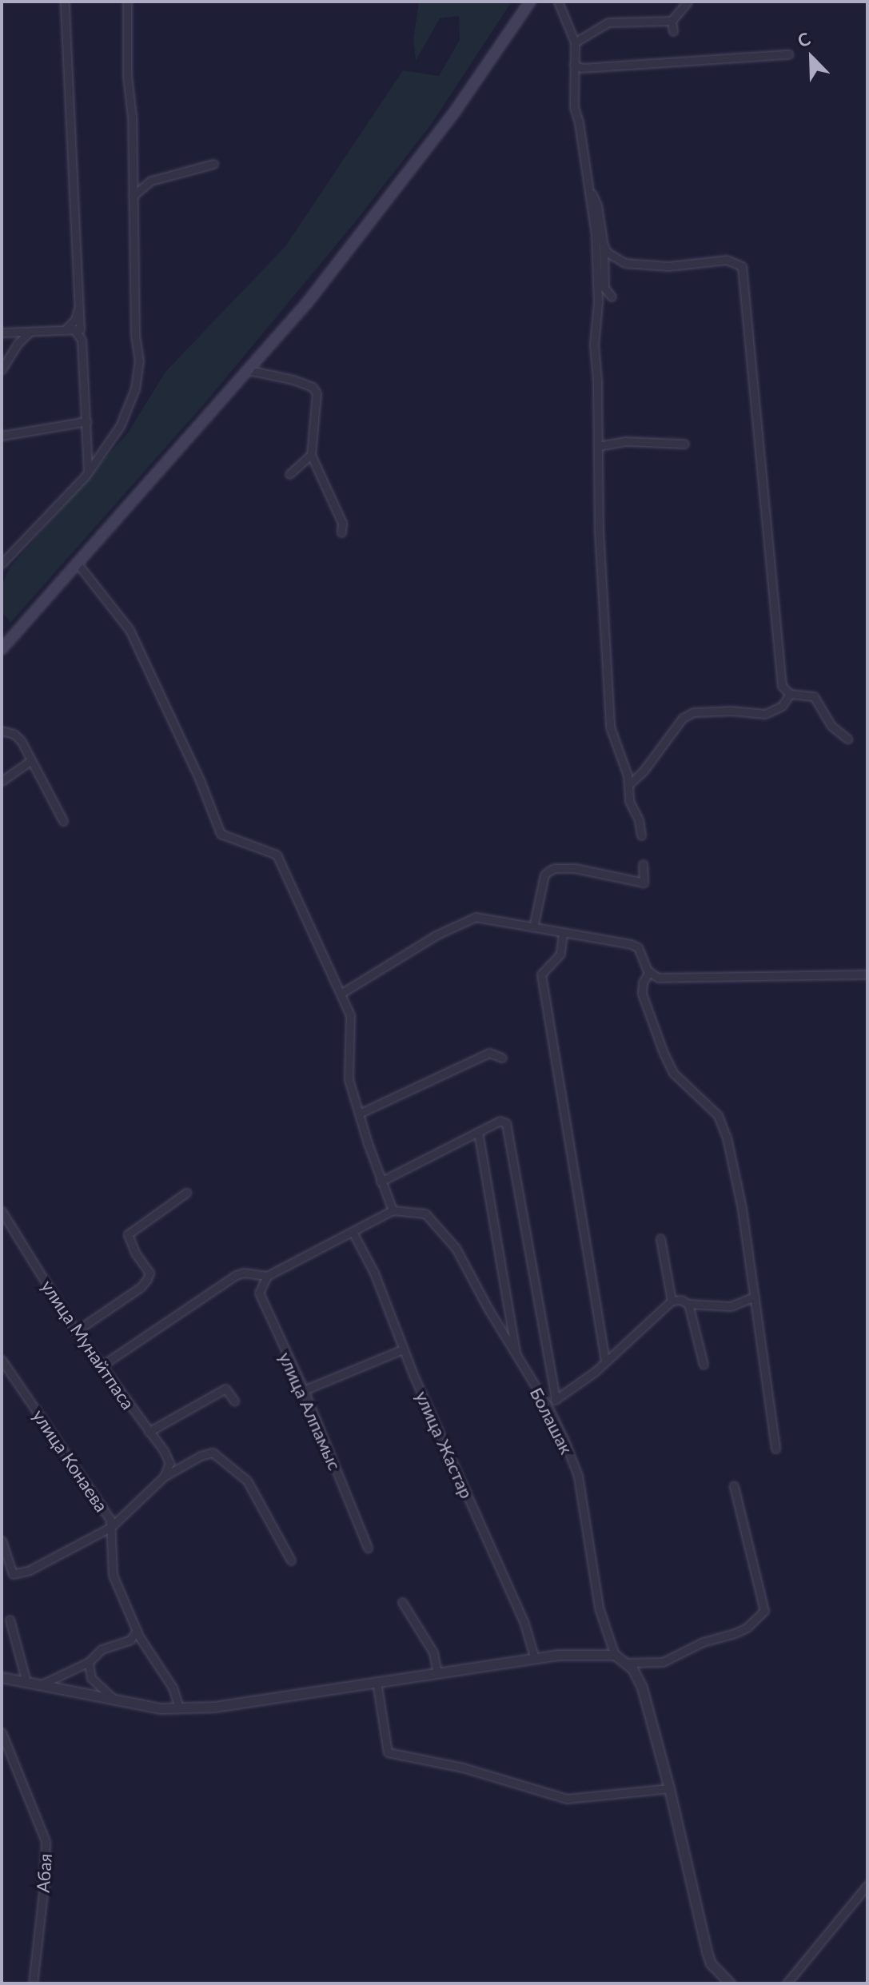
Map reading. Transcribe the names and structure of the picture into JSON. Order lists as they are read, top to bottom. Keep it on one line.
{"streets":{"street":["улица Мунайтпаса","улица Алпамыс","Болашак","улица Жастар","улица Конаева","Абая"]},"north":"top left"}
